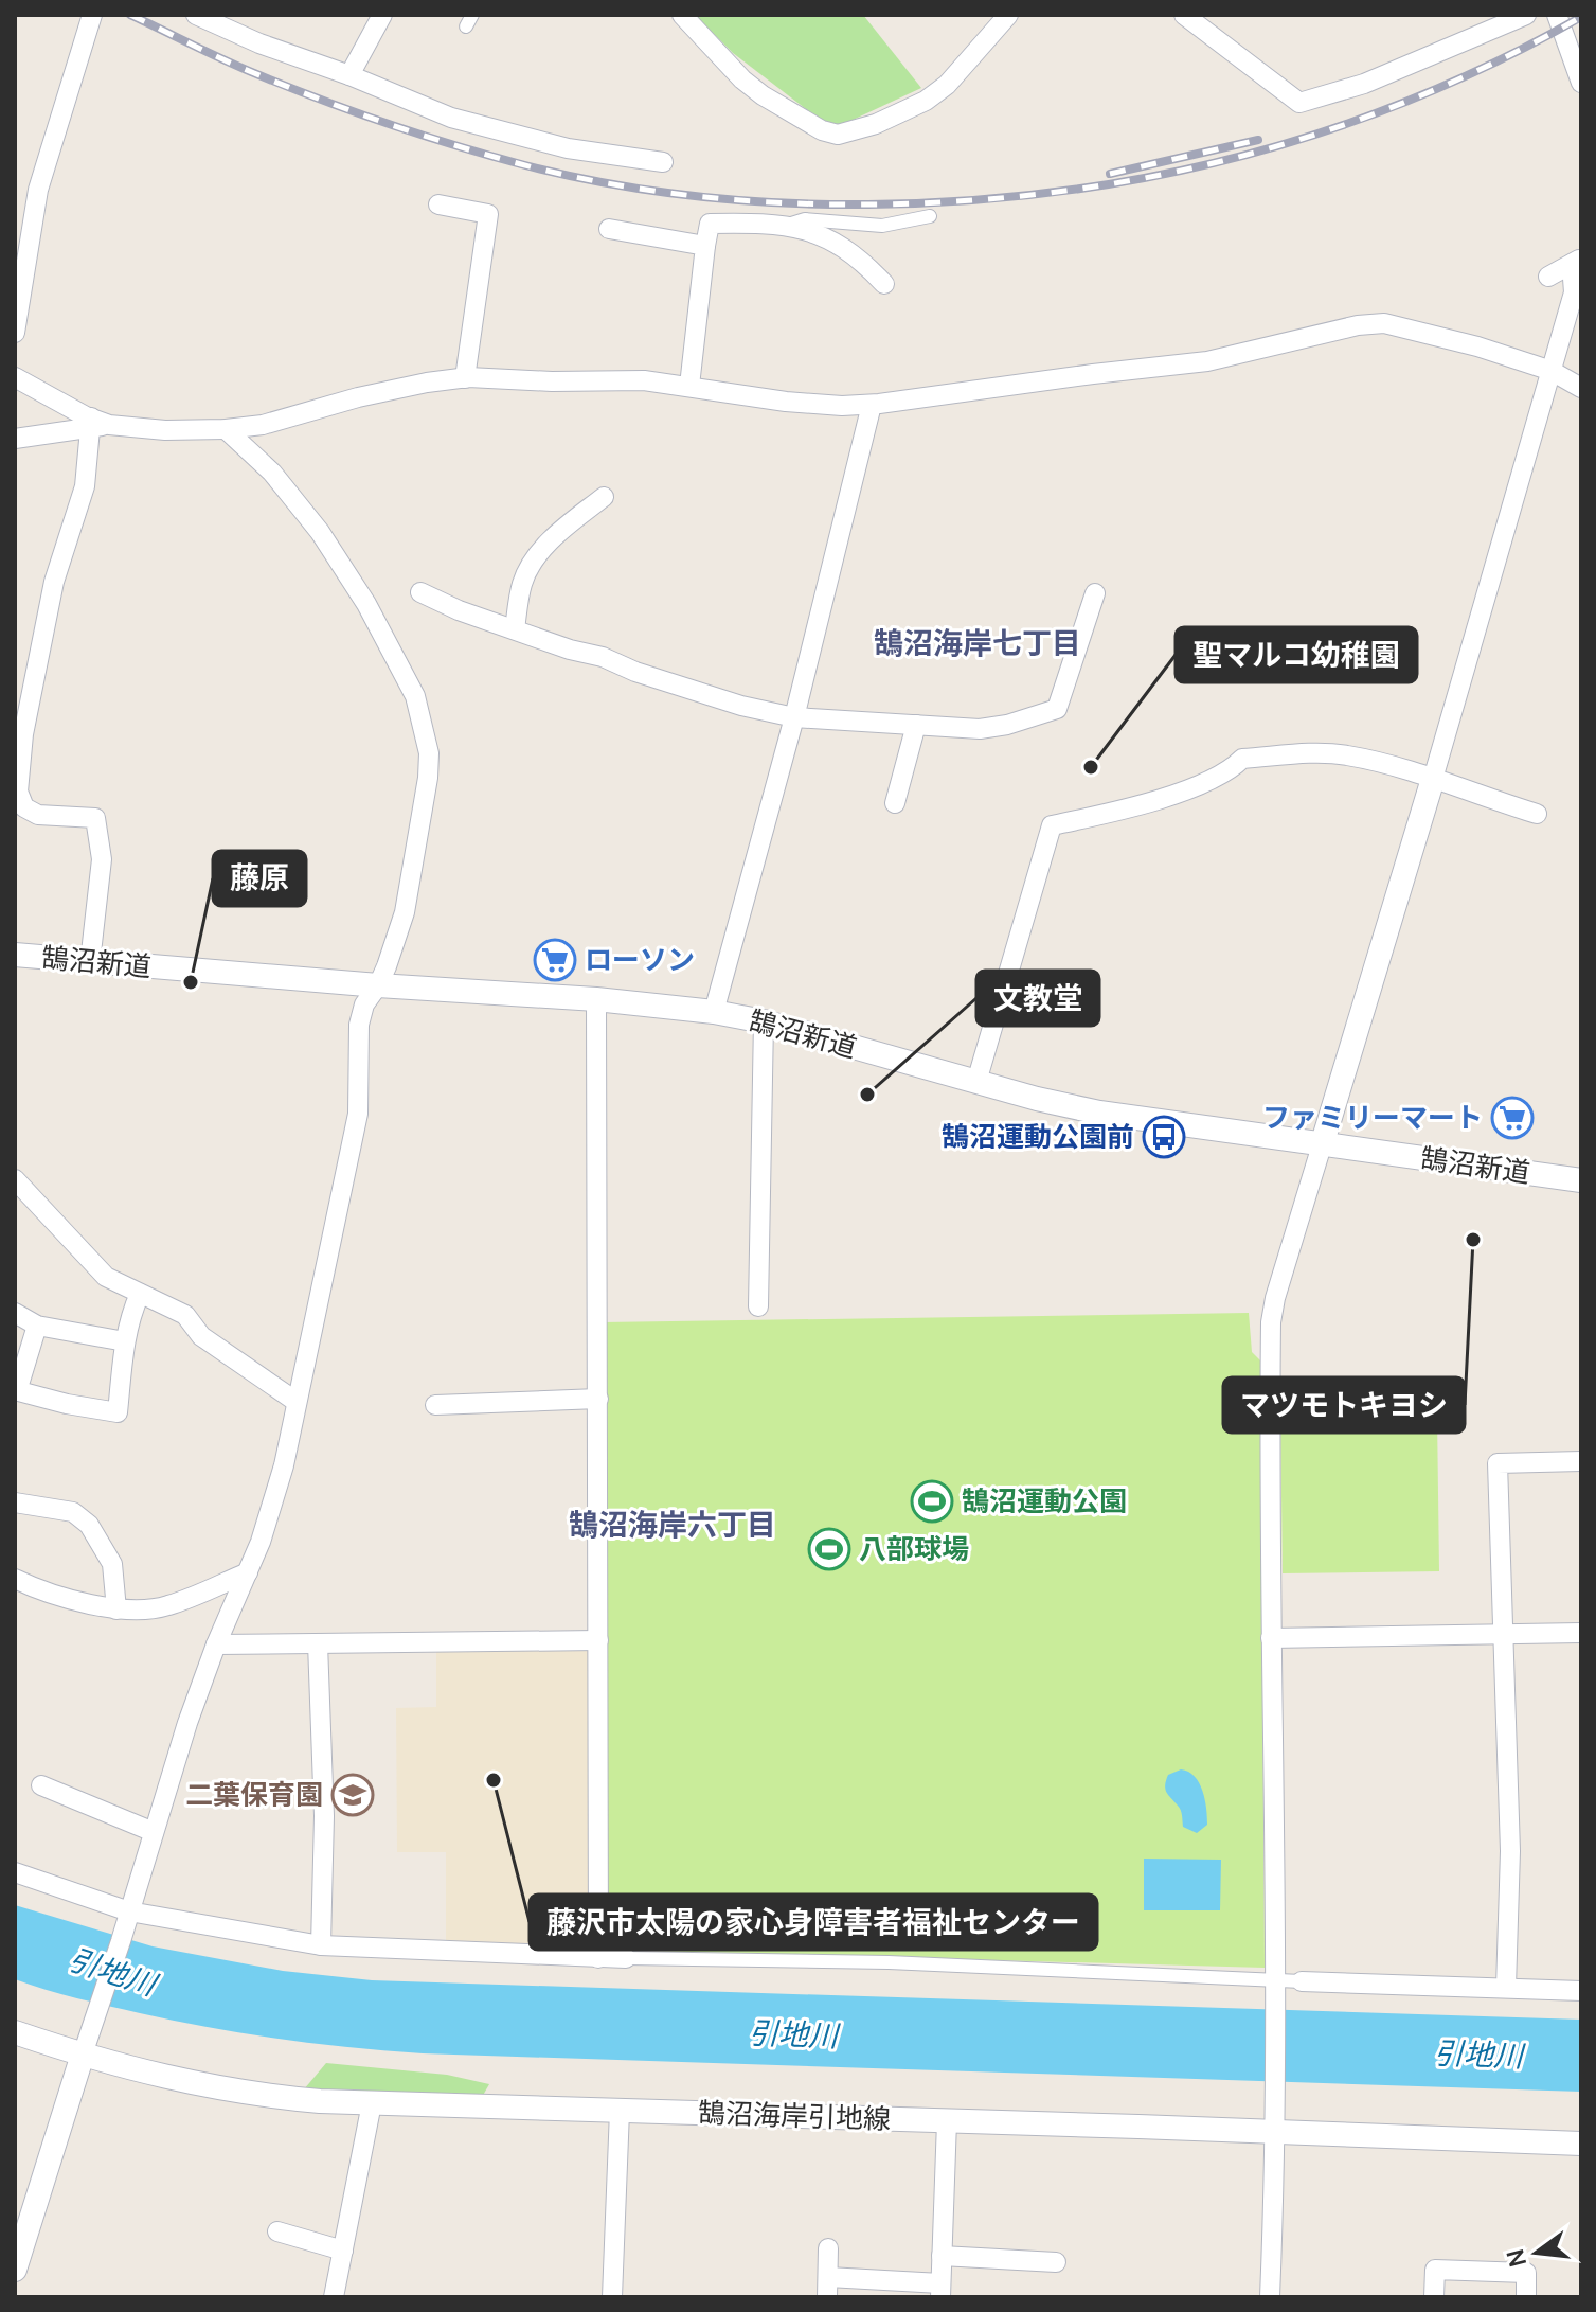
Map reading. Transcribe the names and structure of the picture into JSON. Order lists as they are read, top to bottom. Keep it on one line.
{"streets":{"street":["鵠沼新道","鵠沼海岸引地線"]},"districts":["鵠沼海岸七丁目","鵠沼海岸六丁目"],"water":["引地川"],"places":{"other":["聖マルコ幼稚園","藤原","文教堂","マツモトキヨシ","藤沢市太陽の家心身障害者福祉センター"],"supermarket":["ローソン","ファミリーマート"],"bus stop":["鵠沼運動公園前"],"sports":["鵠沼運動公園","八部球場"],"school or university":["二葉保育園"]},"north":"left"}
